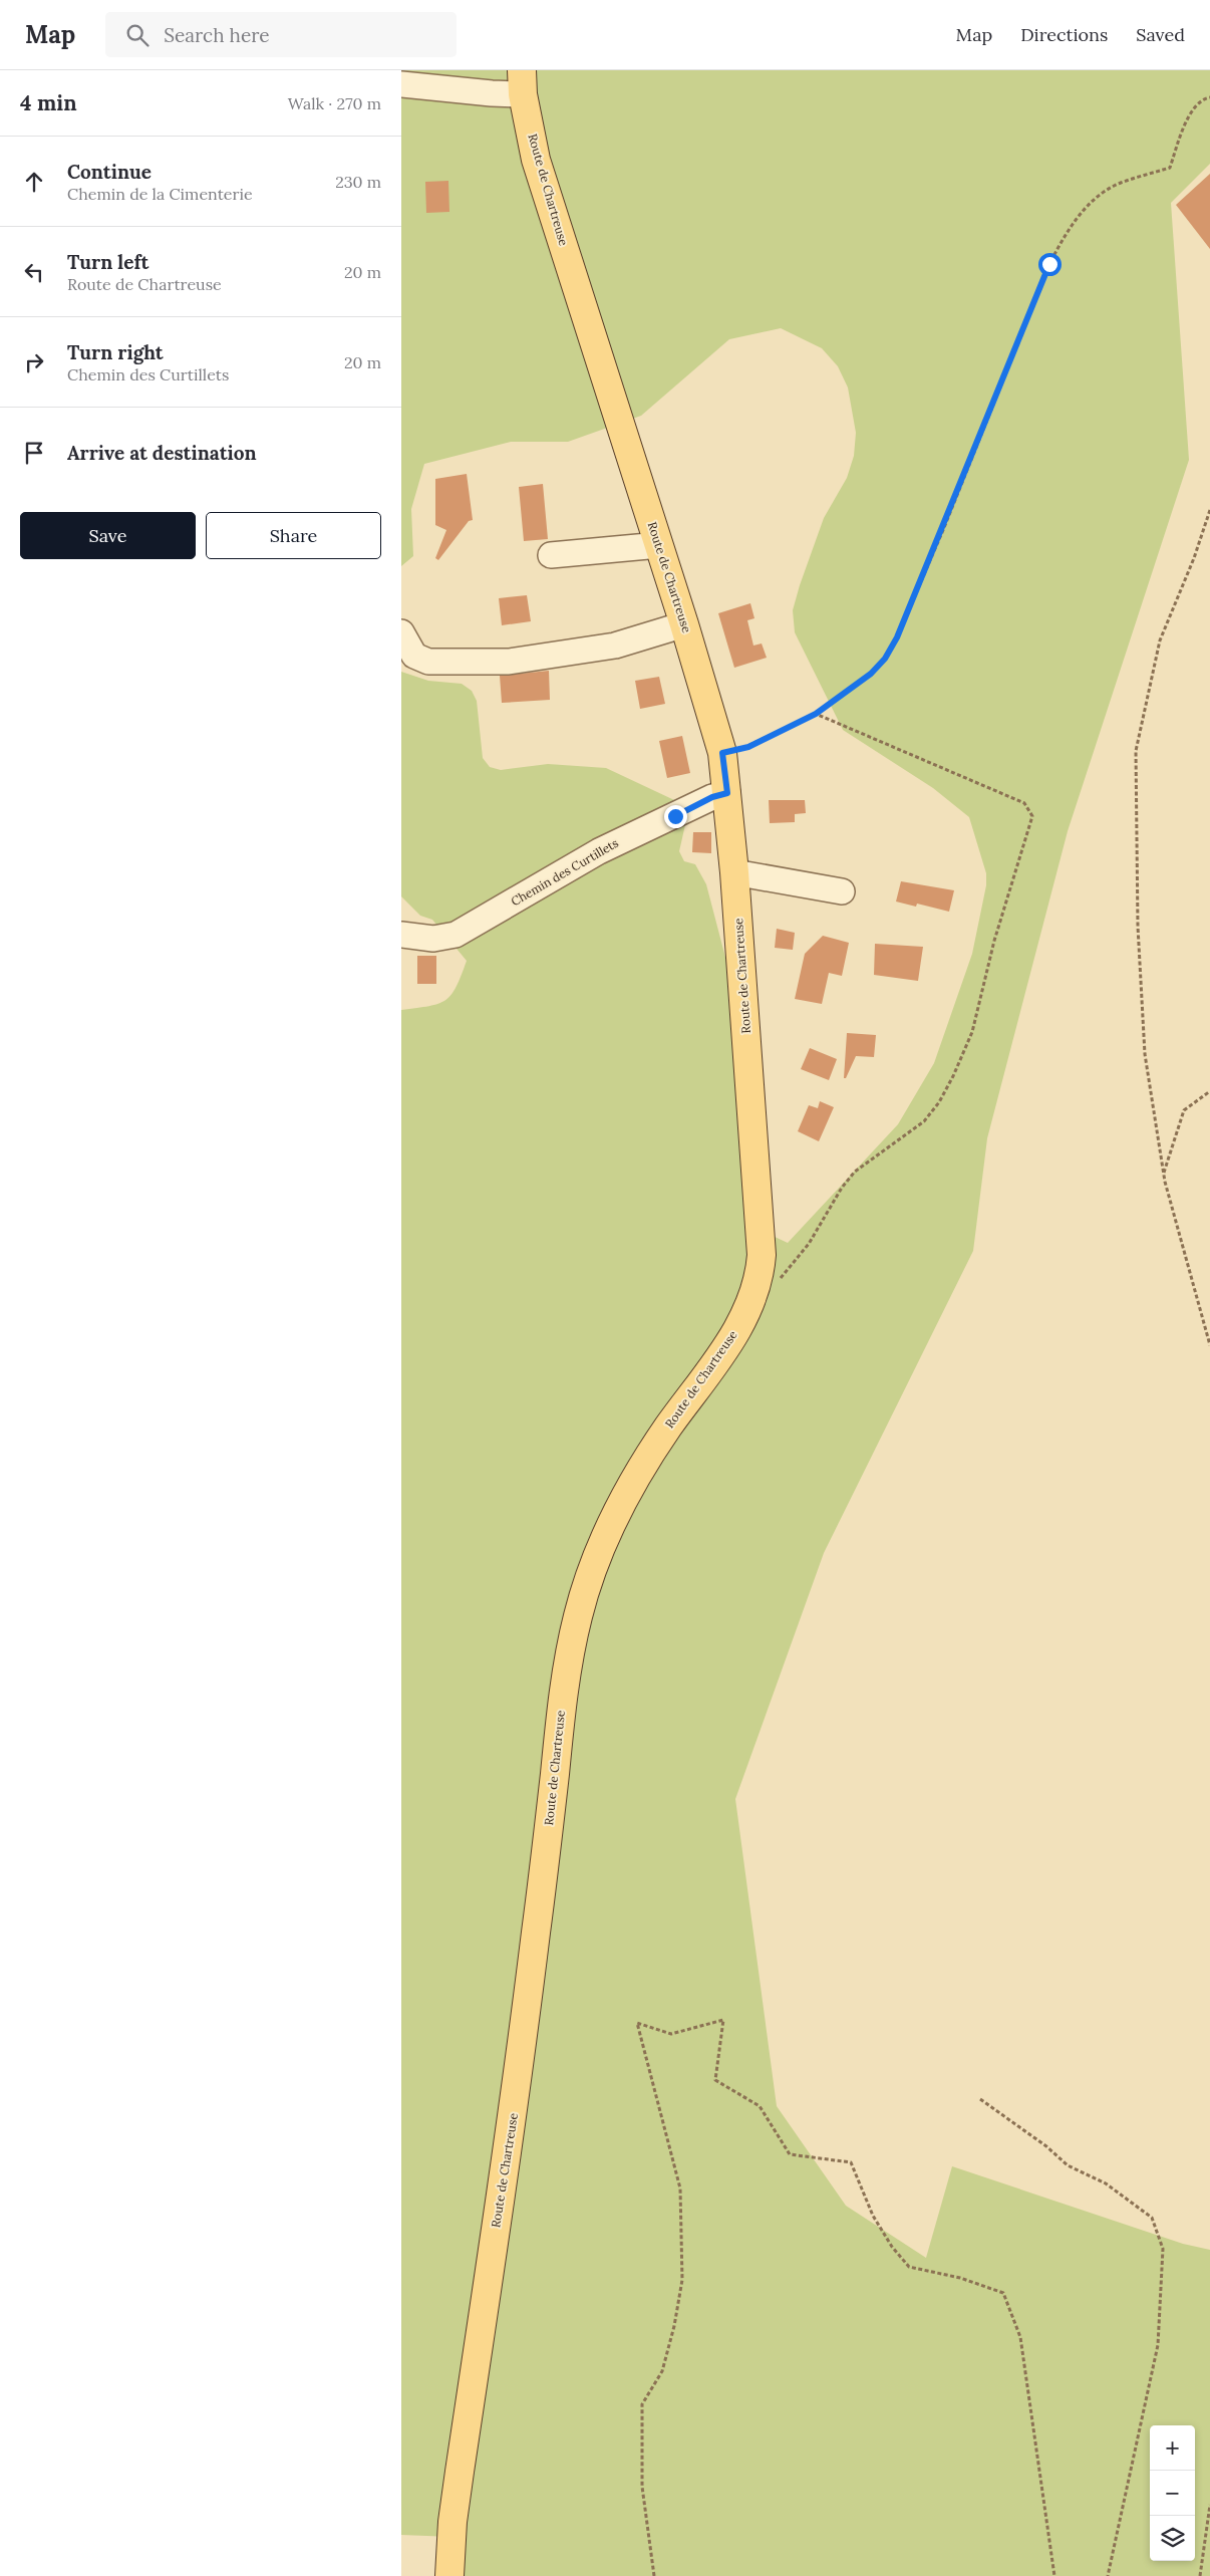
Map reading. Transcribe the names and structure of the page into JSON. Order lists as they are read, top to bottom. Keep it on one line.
{"streets":{"main road":["Route de Chartreuse"],"street":["Chemin des Curtillets"]},"crossings":[["Route de Chartreuse","Chemin des Curtillets"]],"page":{"header":"Map","search":"Search here","nav":["Map","Directions","Saved"],"heading":["4 min","Walk · 270 m"],"list":[["Continue","Chemin de la Cimenterie","230 m"],["Turn left","Route de Chartreuse","20 m"],["Turn right","Chemin des Curtillets","20 m"],"Arrive at destination"],"buttons":["Save","Share"],"map_buttons":["+","−"]}}
